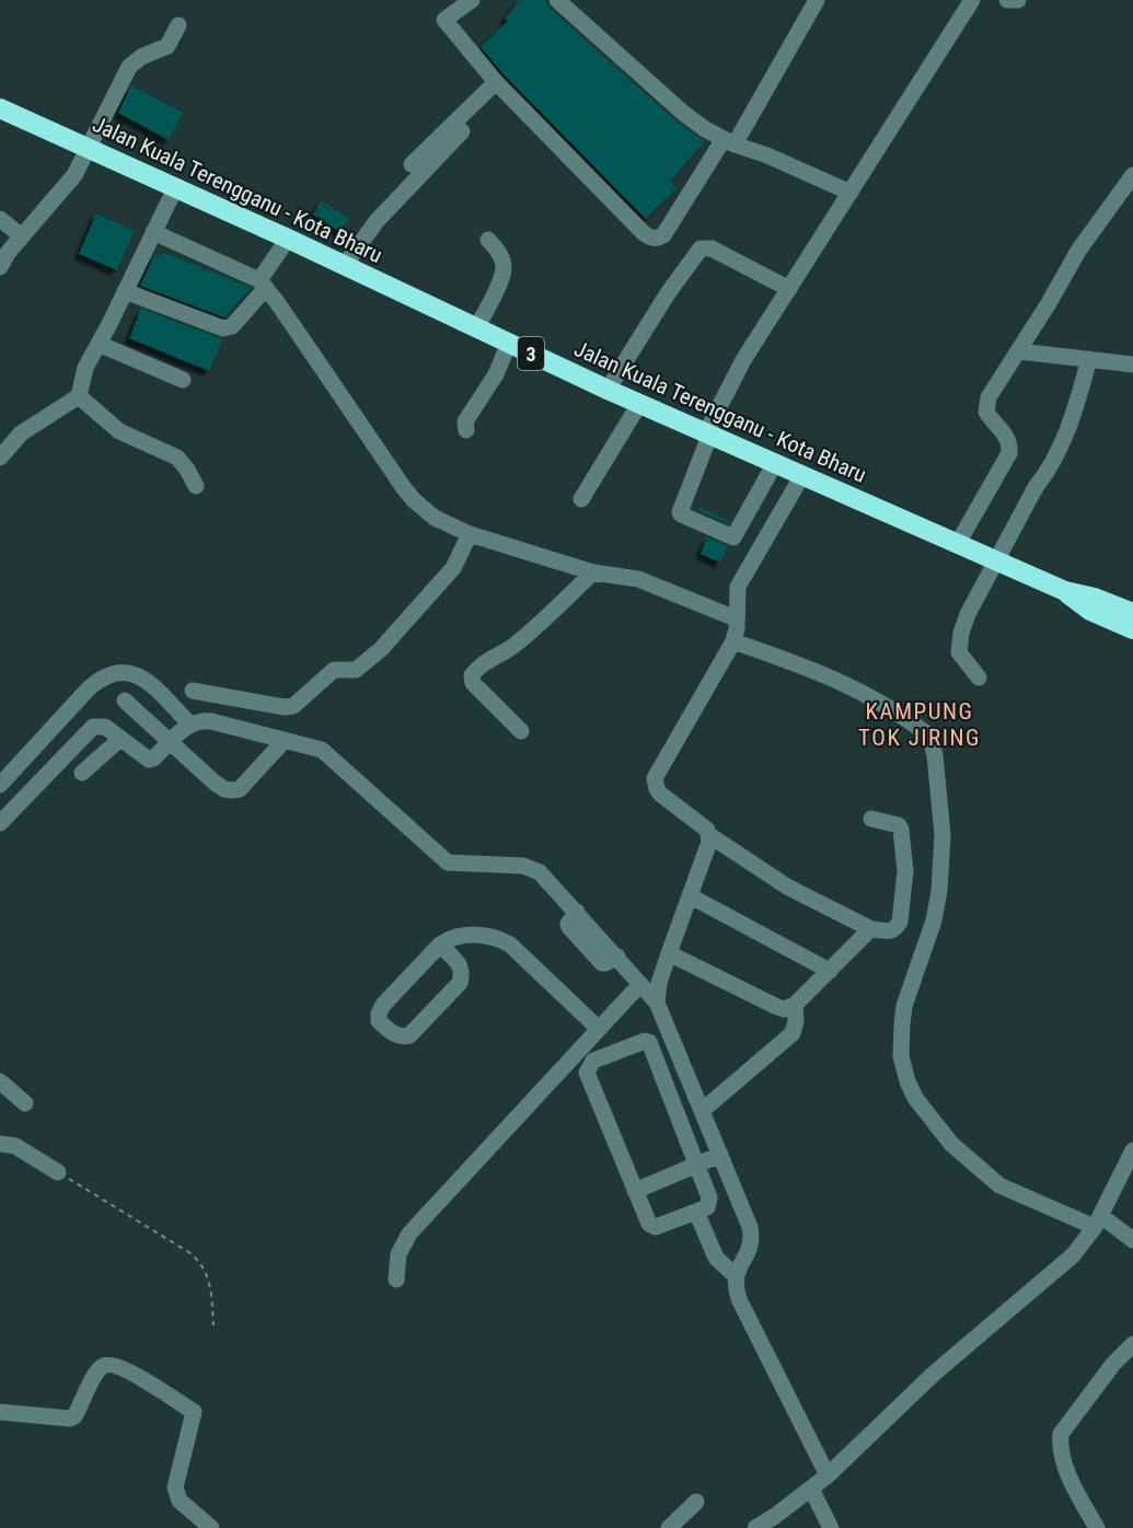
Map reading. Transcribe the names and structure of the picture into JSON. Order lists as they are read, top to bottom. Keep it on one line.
{"streets":{"highway":["Jalan Kuala Terengganu - Kota Bharu","3"]},"crossings":[["Jalan Kuala Terengganu - Kota Bharu","3"]],"districts":["KAMPUNG TOK JIRING"]}
